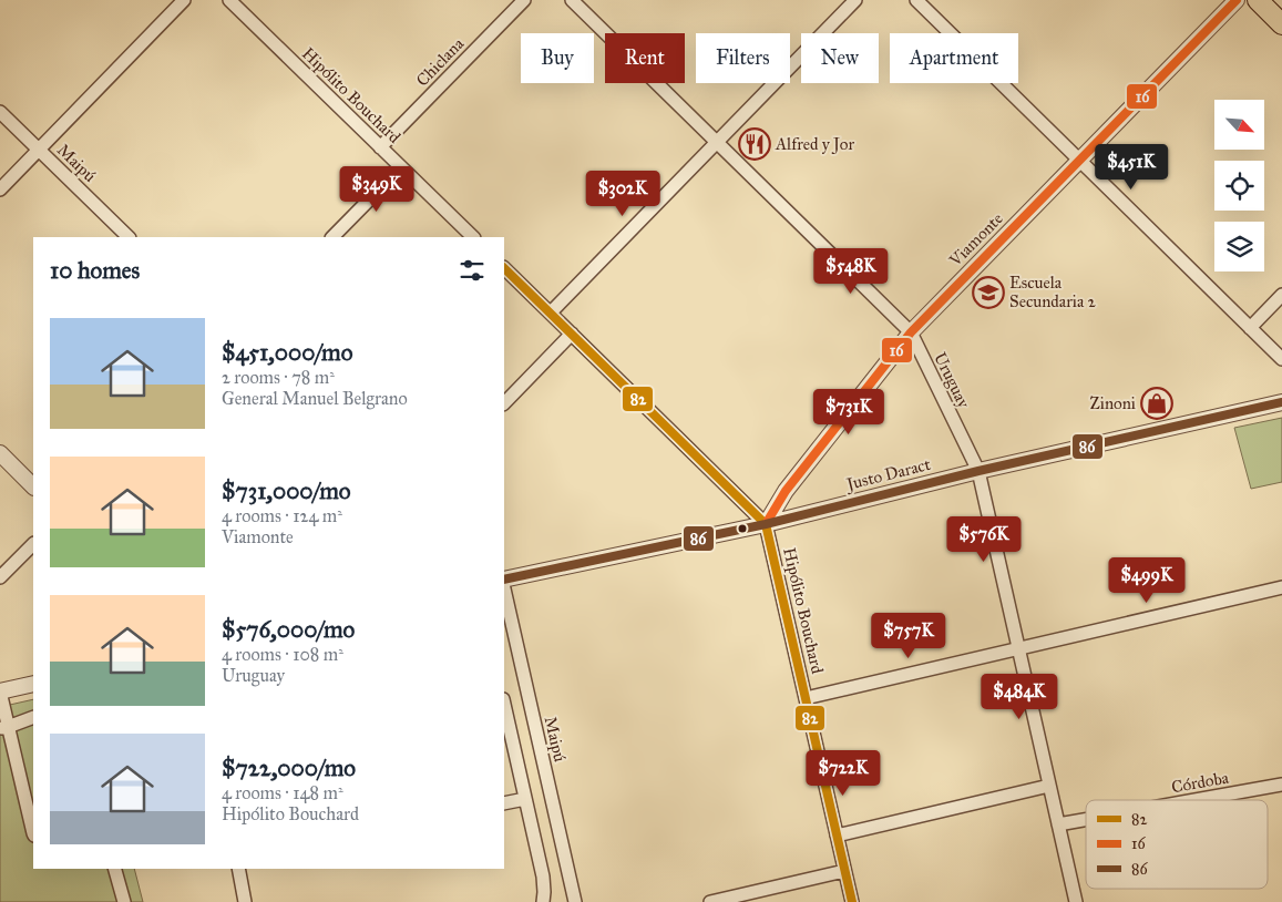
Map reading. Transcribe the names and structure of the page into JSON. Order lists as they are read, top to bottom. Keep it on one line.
{"streets":{"street":["Chiclana","Hipólito Bouchard","Maipú","Viamonte","Uruguay","Justo Daract","Córdoba"]},"crossings":[["Chiclana","Hipólito Bouchard"],["Hipólito Bouchard","Viamonte"],["Hipólito Bouchard","Justo Daract"],["Viamonte","Uruguay"],["Viamonte","Justo Daract"],["Uruguay","Justo Daract"],["Uruguay","Córdoba"]],"places":{"restaurant":["Alfred y Jor"],"school or university":["Escuela Secundaria 2"],"shop":["Zinoni"]},"lines":["transit line 16","transit line 82","transit line 86"],"legend":["82","16","86"],"north":"bottom right","page":{"chip":["Buy","Rent","Filters","New","Apartment"],"price":["$451K","$349K","$302K","$548K","$731K","$576K","$499K","$757K","$484K","$722K"],"heading":"10 homes","list":[{"name":"$451,000/mo","note":"2 rooms · 78 m² · General Manuel Belgrano"},{"name":"$731,000/mo","note":"4 rooms · 124 m² · Viamonte"},{"name":"$576,000/mo","note":"4 rooms · 108 m² · Uruguay"},{"name":"$722,000/mo","note":"4 rooms · 148 m² · Hipólito Bouchard"}]}}
